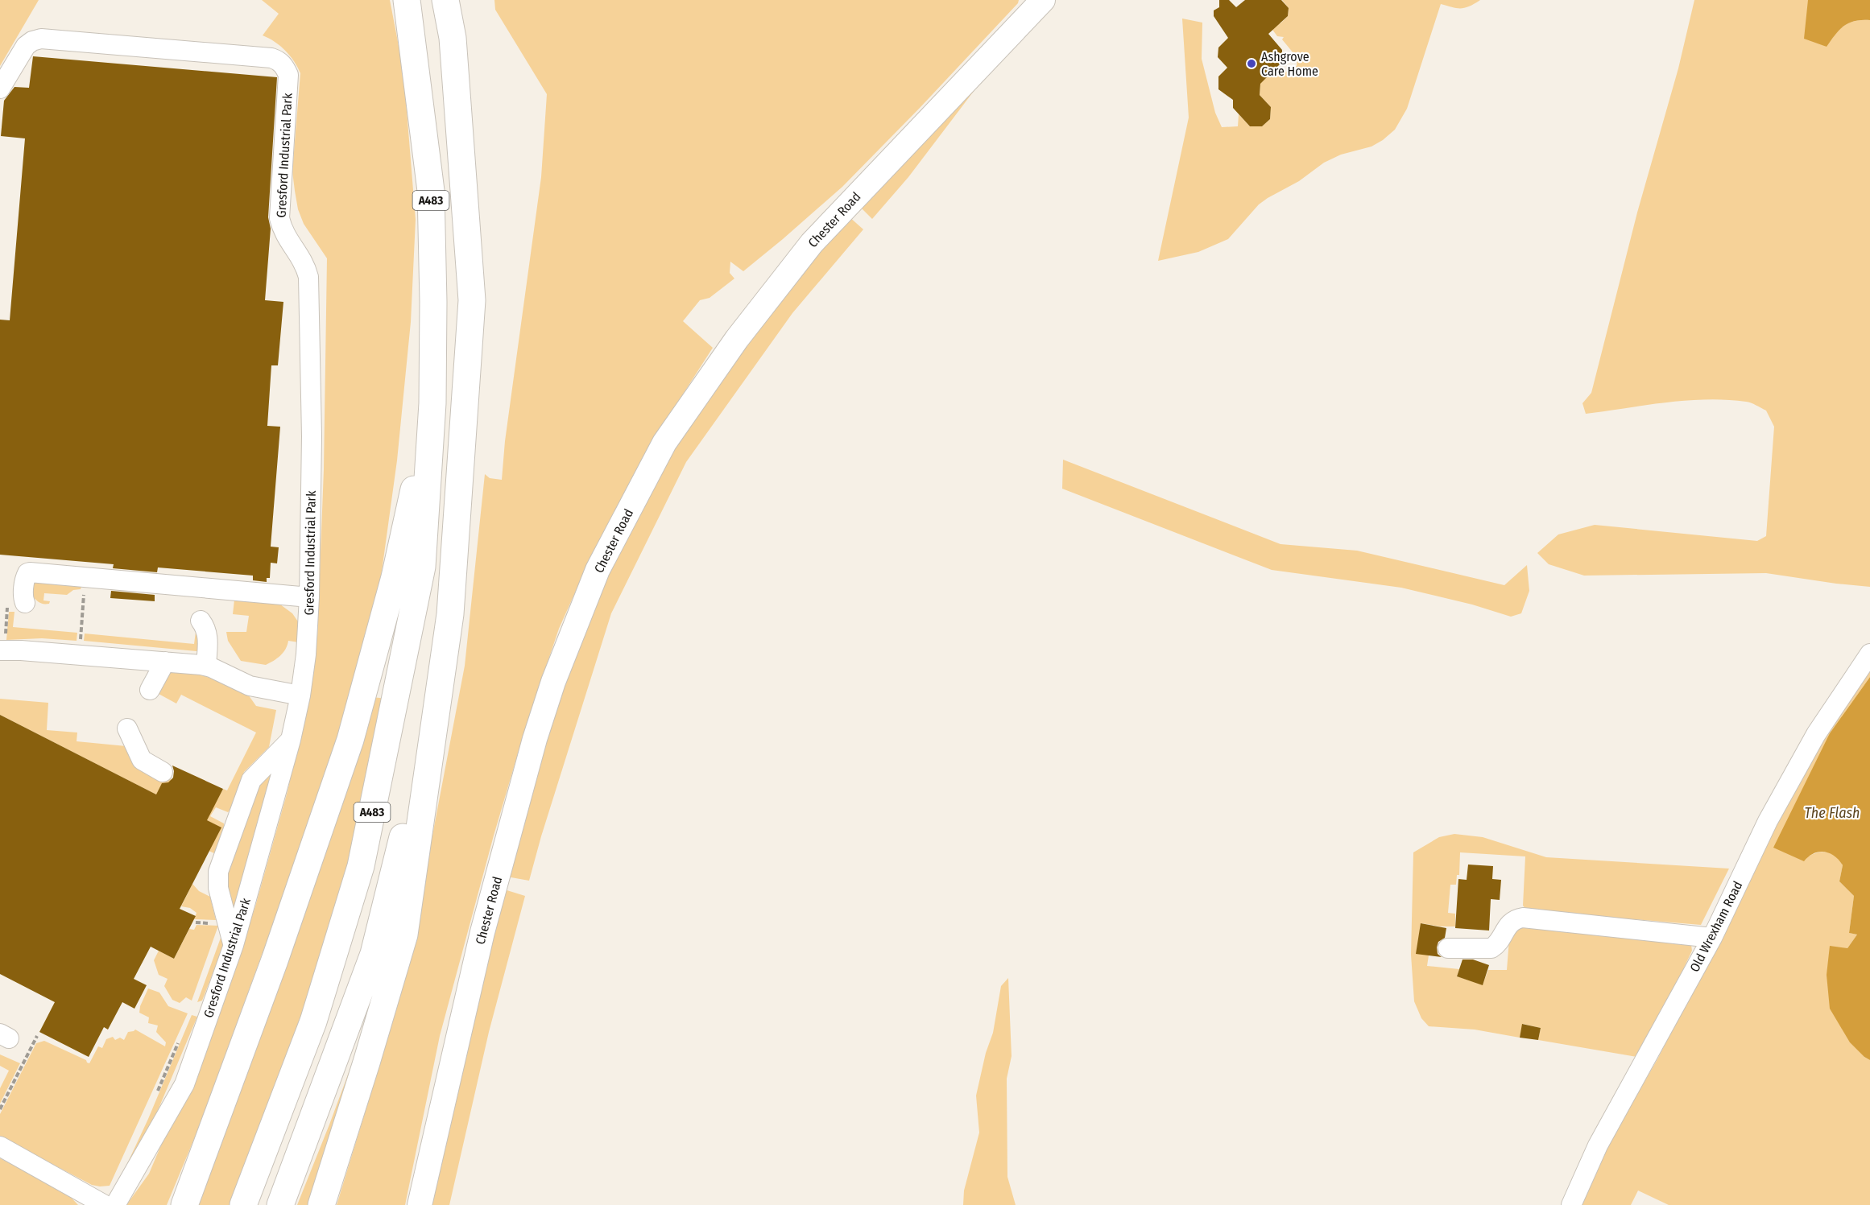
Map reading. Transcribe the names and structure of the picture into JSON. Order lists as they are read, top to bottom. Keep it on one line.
{"streets":{"highway":["A483"],"main road":["Chester Road"],"street":["Gresford Industrial Park","Old Wrexham Road"]},"water":["The Flash"],"places":["Ashgrove Care Home"]}
